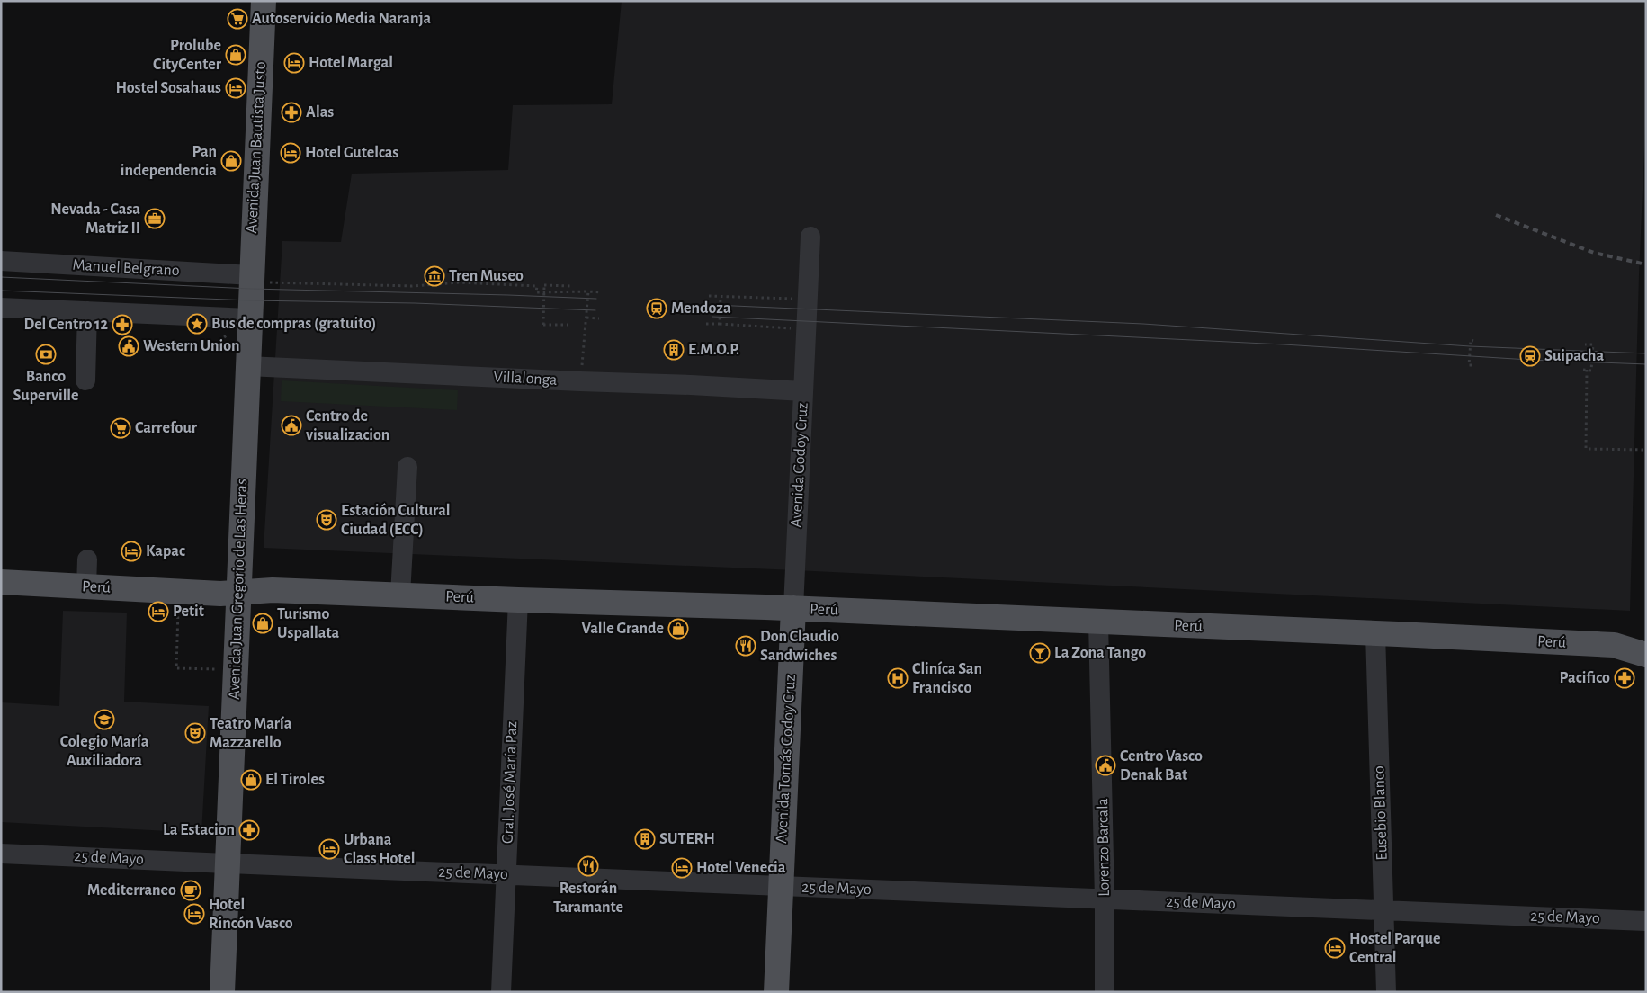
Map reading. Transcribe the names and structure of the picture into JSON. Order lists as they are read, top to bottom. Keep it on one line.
{"streets":{"main road":["Avenida Juan Bautista Justo","Perú","Avenida Juan Gregorio de Las Heras","Avenida Tomás Godoy Cruz"],"street":["Manuel Belgrano","Villalonga","Avenida Godoy Cruz","Gral. José María Paz","Eusebio Blanco","Lorenzo Barcala","25 de Mayo"]},"crossings":[["Avenida Juan Bautista Justo","Manuel Belgrano"],["Avenida Juan Bautista Justo","Avenida Juan Gregorio de Las Heras"],["Manuel Belgrano","Avenida Juan Gregorio de Las Heras"],["Villalonga","Avenida Godoy Cruz"],["Villalonga","Avenida Juan Gregorio de Las Heras"],["Avenida Godoy Cruz","Perú"],["Avenida Godoy Cruz","Avenida Tomás Godoy Cruz"],["Perú","Avenida Juan Gregorio de Las Heras"],["Perú","Avenida Tomás Godoy Cruz"],["Perú","Gral. José María Paz"],["Perú","Eusebio Blanco"],["Perú","Lorenzo Barcala"],["Avenida Juan Gregorio de Las Heras","25 de Mayo"],["Avenida Tomás Godoy Cruz","25 de Mayo"],["Gral. José María Paz","25 de Mayo"],["Eusebio Blanco","25 de Mayo"],["Lorenzo Barcala","25 de Mayo"]],"places":{"supermarket":["Autoservicio Media Naranja","Carrefour"],"shop":["Prolube CityCenter","Pan independencia","Turismo Uspallata","Valle Grande","El Tiroles"],"hotel":["Hotel Margal","Hostel Sosahaus","Hotel Gutelcas","Kapac","Petit","Urbana Class Hotel","Hotel Venecia","Hotel Rincón Vasco","Hostel Parque Central"],"pharmacy":["Alas","Del Centro 12","Pacifico","La Estacion"],"office":["Nevada - Casa Matriz II"],"museum":["Tren Museo"],"station":["Mendoza","Suipacha"],"place":["Bus de compras (gratuito)"],"public building":["Western Union","Centro de visualizacion","Centro Vasco Denak Bat"],"building":["E.M.O.P.","SUTERH"],"bank":["Banco Superville"],"theatre":["Estación Cultural Ciudad (ECC)","Teatro María Mazzarello"],"restaurant":["Don Claudio Sandwiches","Restorán Taramante"],"bar":["La Zona Tango"],"hospital":["Cliníca San Francisco"],"school or university":["Colegio María Auxiliadora"],"cafe":["Mediterraneo"]}}
